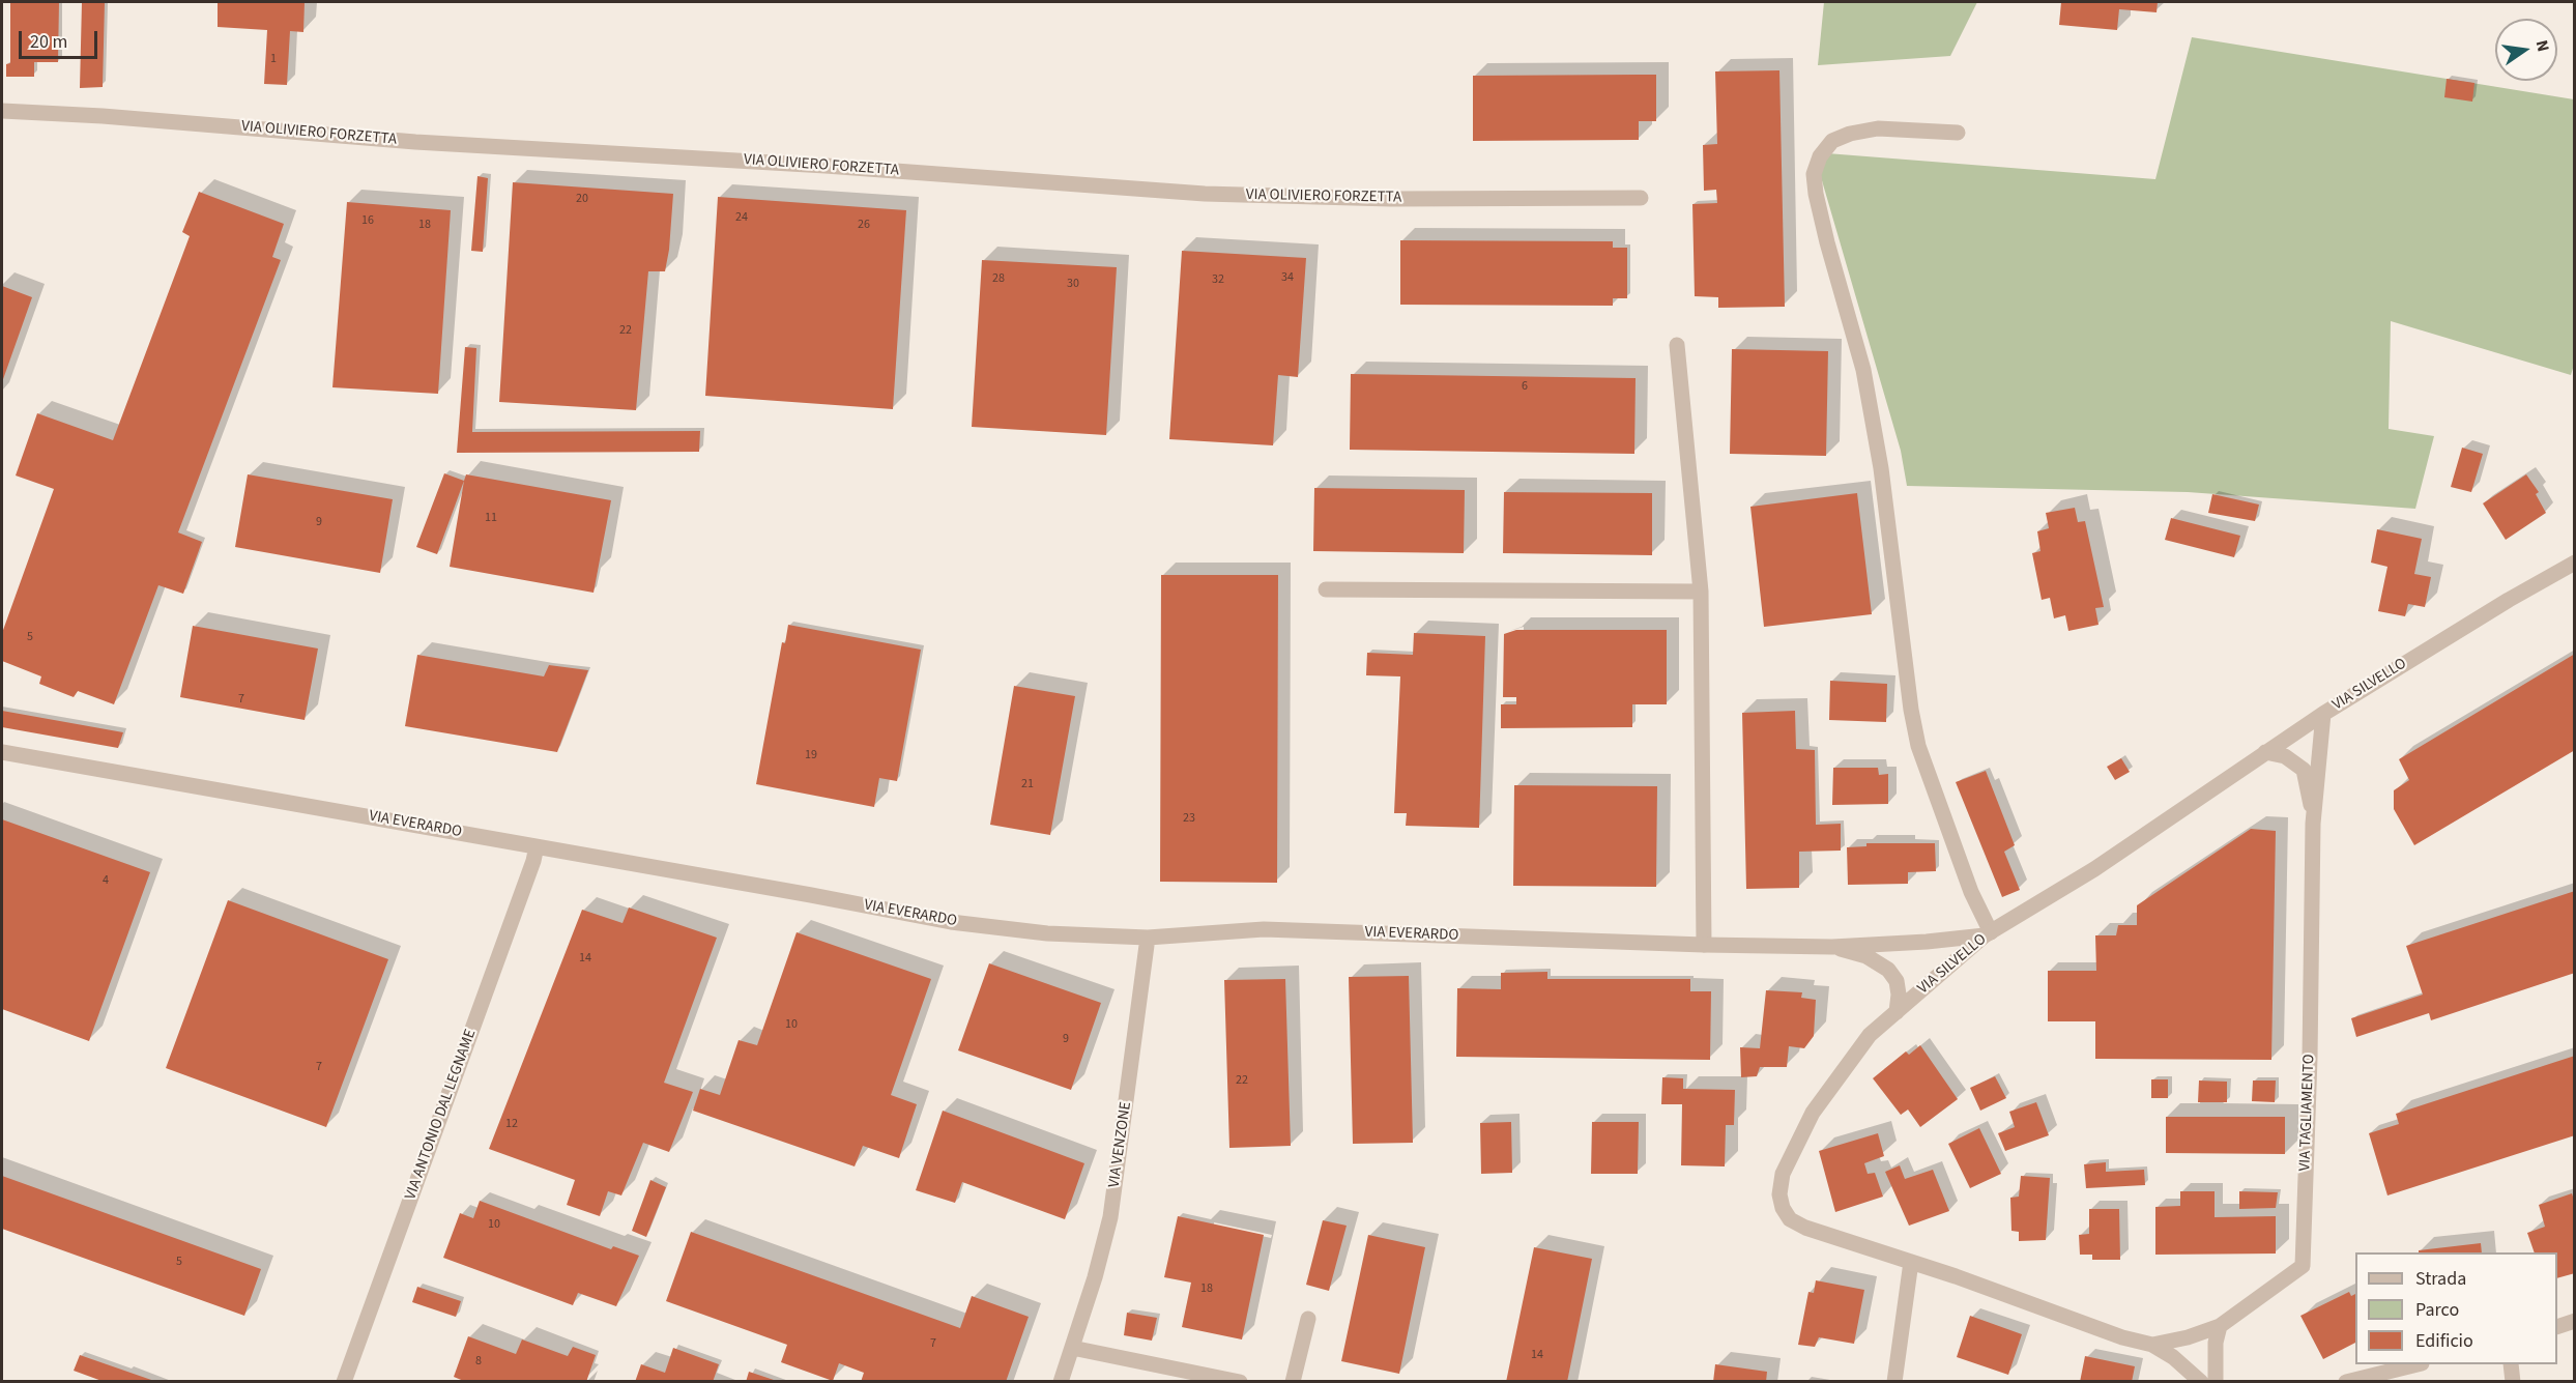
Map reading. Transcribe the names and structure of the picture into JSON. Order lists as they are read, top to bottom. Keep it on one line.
{"streets":{"street":["VIA OLIVIERO FORZETTA","VIA SILVELLO","VIA EVERARDO","VIA TAGLIAMENTO","VIA ANTONIO DAL LEGNAME","VIA VENZONE"]},"crossings":[["VIA SILVELLO","VIA EVERARDO"],["VIA SILVELLO","VIA TAGLIAMENTO"],["VIA EVERARDO","VIA ANTONIO DAL LEGNAME"],["VIA EVERARDO","VIA VENZONE"]],"house_numbers":["1","20","24","16","18","26","34","28","32","30","22","6","11","9","5","7","19","21","23","4","14","10","9","7","22","12","10","5","18","7","14","8"],"legend":["Strada","Parco","Edificio"],"scale_bar":"20 m","north":"right"}
